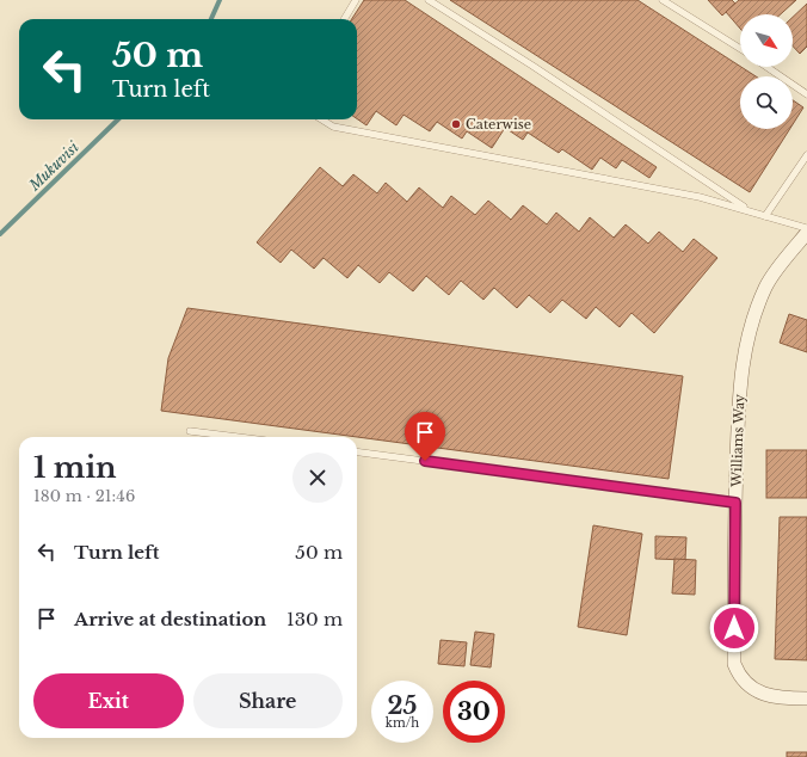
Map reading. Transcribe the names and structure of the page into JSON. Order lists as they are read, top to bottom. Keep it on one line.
{"streets":{"street":["Williams Way"]},"water":["Mukuvisi"],"places":["Caterwise"],"north":"bottom right","page":{"turn":["50 m","Turn left"],"heading":["1 min","180 m · 21:46"],"list":[{"name":"Turn left","value":"50 m"},{"name":"Arrive at destination","value":"130 m"}],"buttons":["Exit","Share"],"speed":"25 km/h","limit":"30"}}
